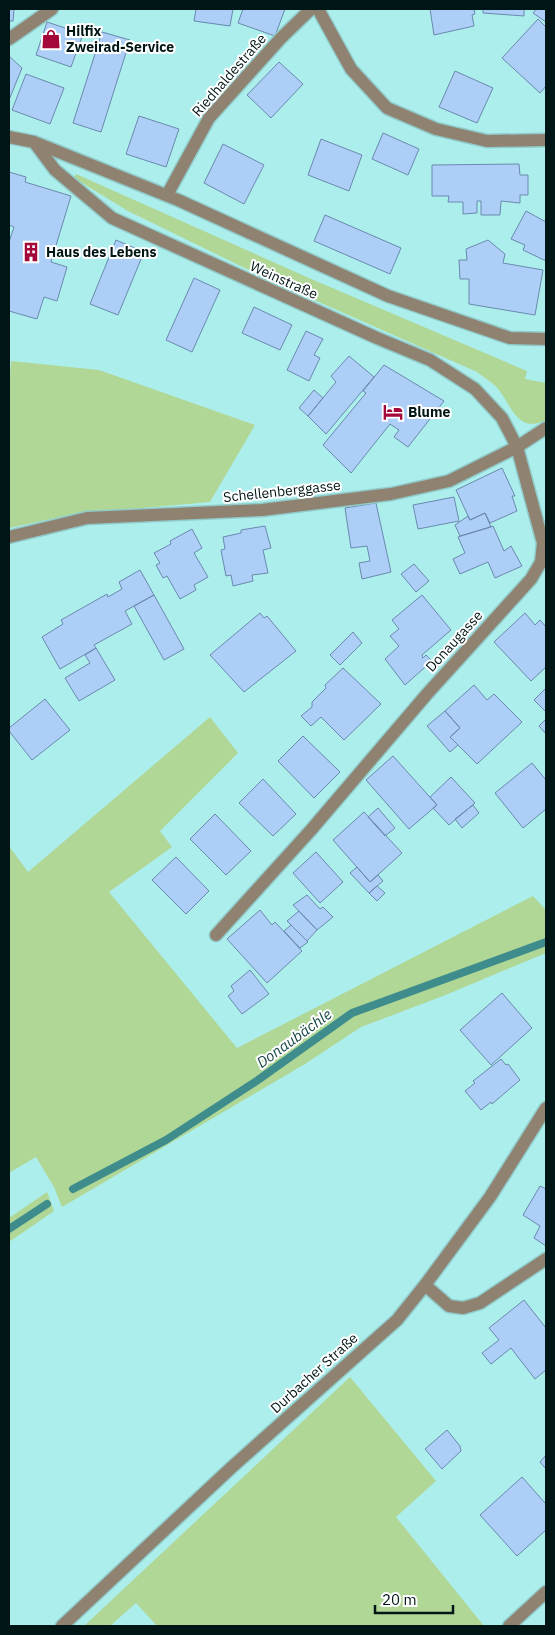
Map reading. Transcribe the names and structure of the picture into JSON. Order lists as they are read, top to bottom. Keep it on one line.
{"streets":{"street":["Riedhaldestraße","Weinstraße","Schellenberggasse","Donaugasse","Durbacher Straße"]},"crossings":[["Riedhaldestraße","Weinstraße"],["Weinstraße","Schellenberggasse"],["Weinstraße","Donaugasse"],["Schellenberggasse","Donaugasse"]],"water":["Donaubächle"],"places":{"shop":["Hilfix Zweirad-Service"],"building":["Haus des Lebens"],"hotel":["Blume"]},"scale_bar":"20 m"}
